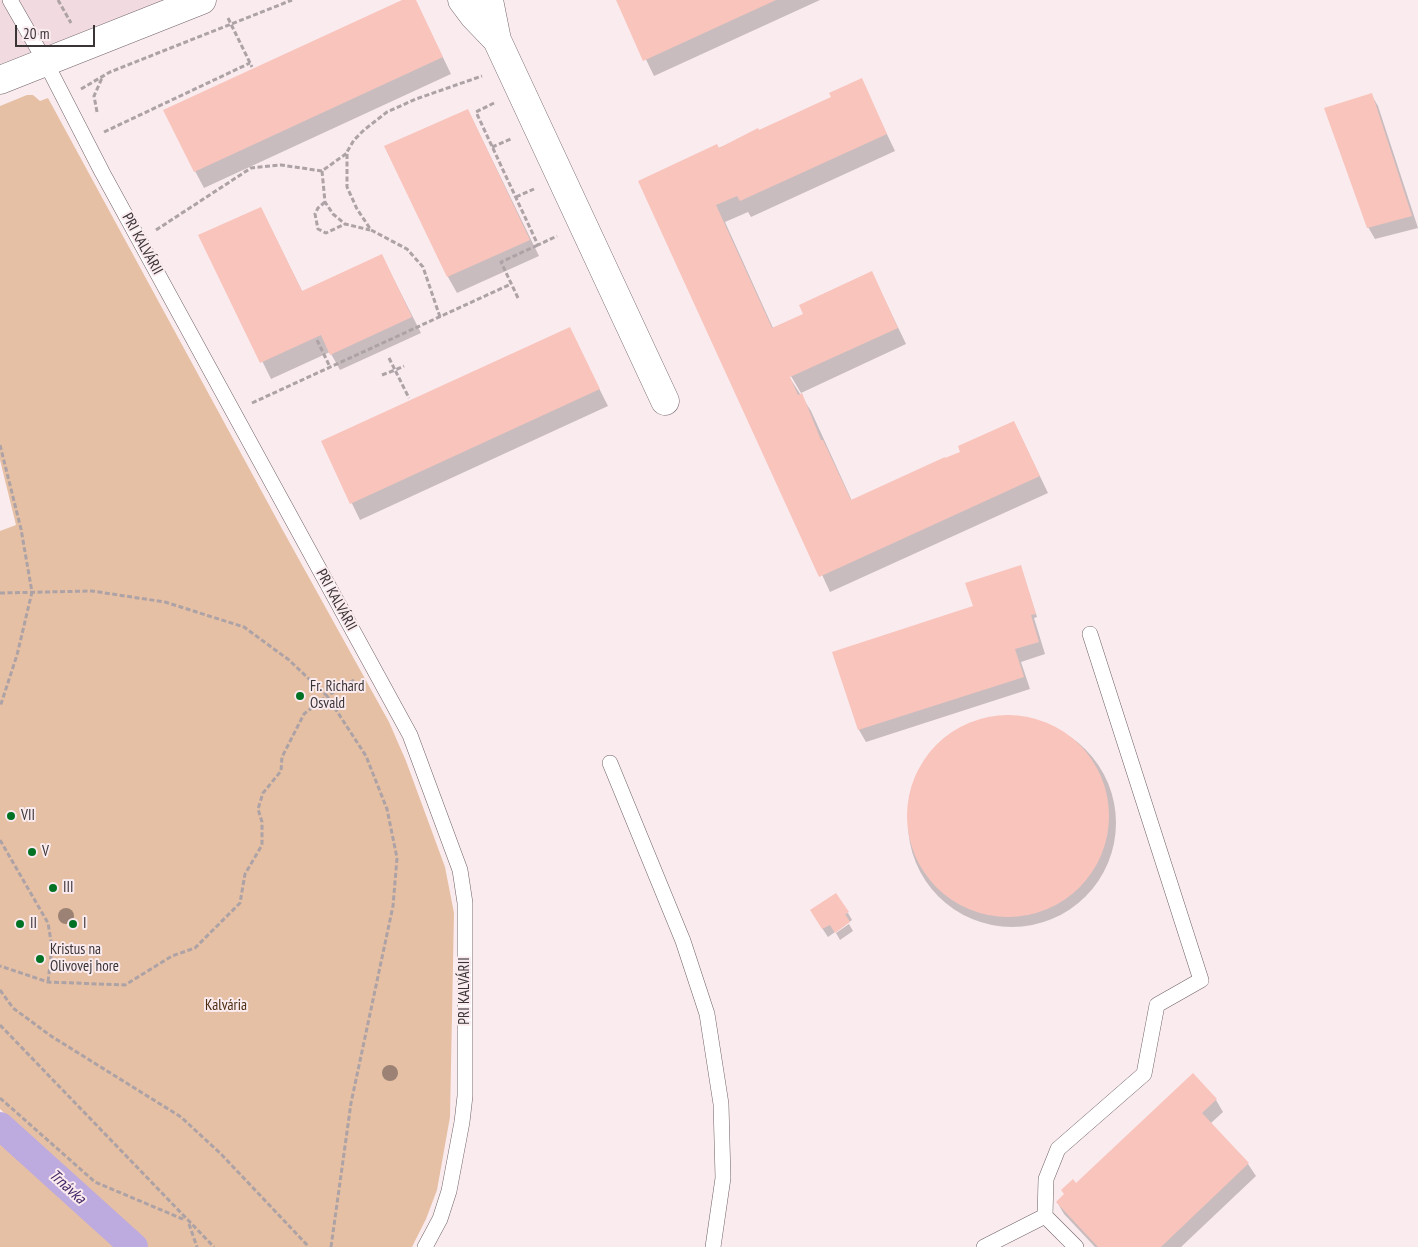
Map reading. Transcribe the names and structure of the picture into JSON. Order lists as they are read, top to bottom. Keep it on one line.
{"streets":{"lane":["PRI KALVÁRII"]},"water":["Trnávka"],"parks":["Kalvária"],"places":["Fr. Richard Osvald","VII","V","III","II","I","Kristus na Olivovej hore"],"scale_bar":"20 m"}
